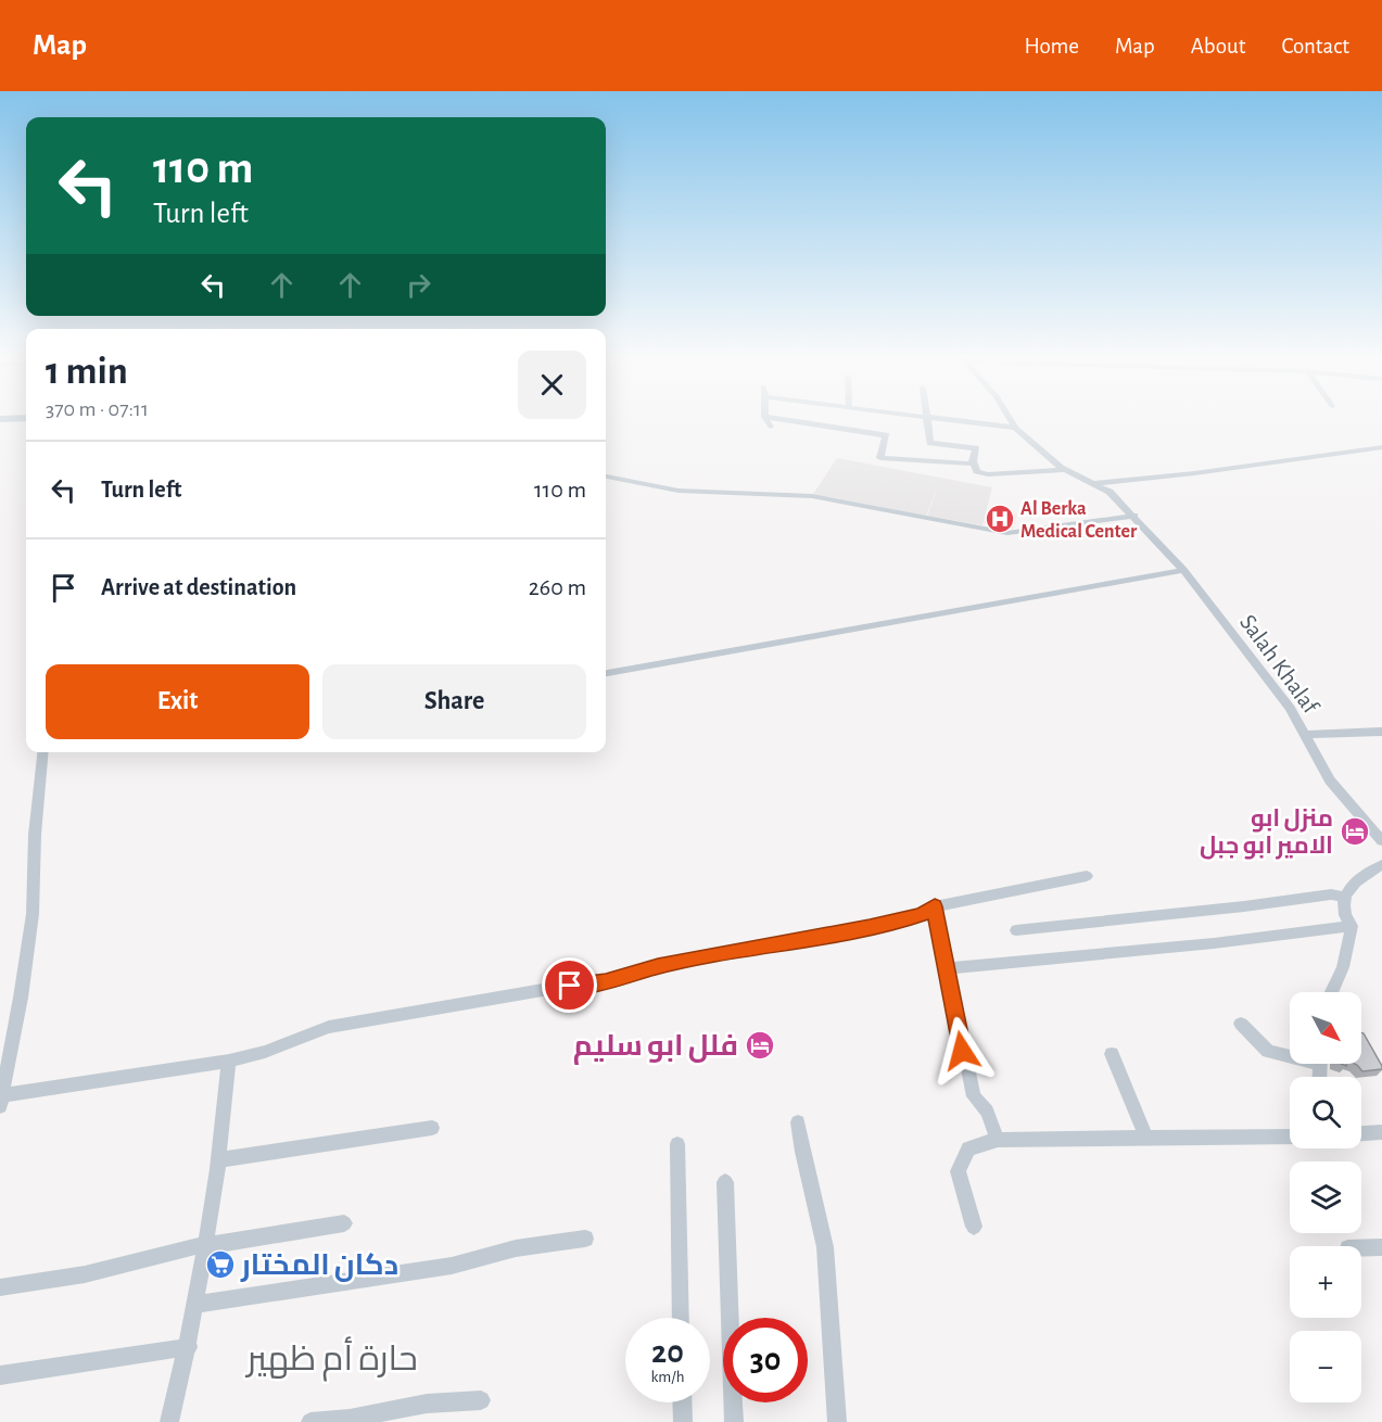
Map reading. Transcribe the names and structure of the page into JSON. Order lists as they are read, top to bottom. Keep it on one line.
{"streets":{"street":["Salah Khalaf"]},"districts":["حارة أم ظهير"],"places":{"hospital":["Al Berka Medical Center"],"hotel":["منزل ابو الامير ابو جبل","فلل ابو سليم"],"supermarket":["دكان المختار"]},"north":"bottom right","page":{"header":"Map","nav":["Home","Map","About","Contact"],"turn":["110 m","Turn left"],"heading":["1 min","370 m · 07:11"],"list":[{"name":"Turn left","value":"110 m"},{"name":"Arrive at destination","value":"260 m"}],"buttons":["Exit","Share"],"map_buttons":["+","−"],"speed":"20 km/h","limit":"30"}}
